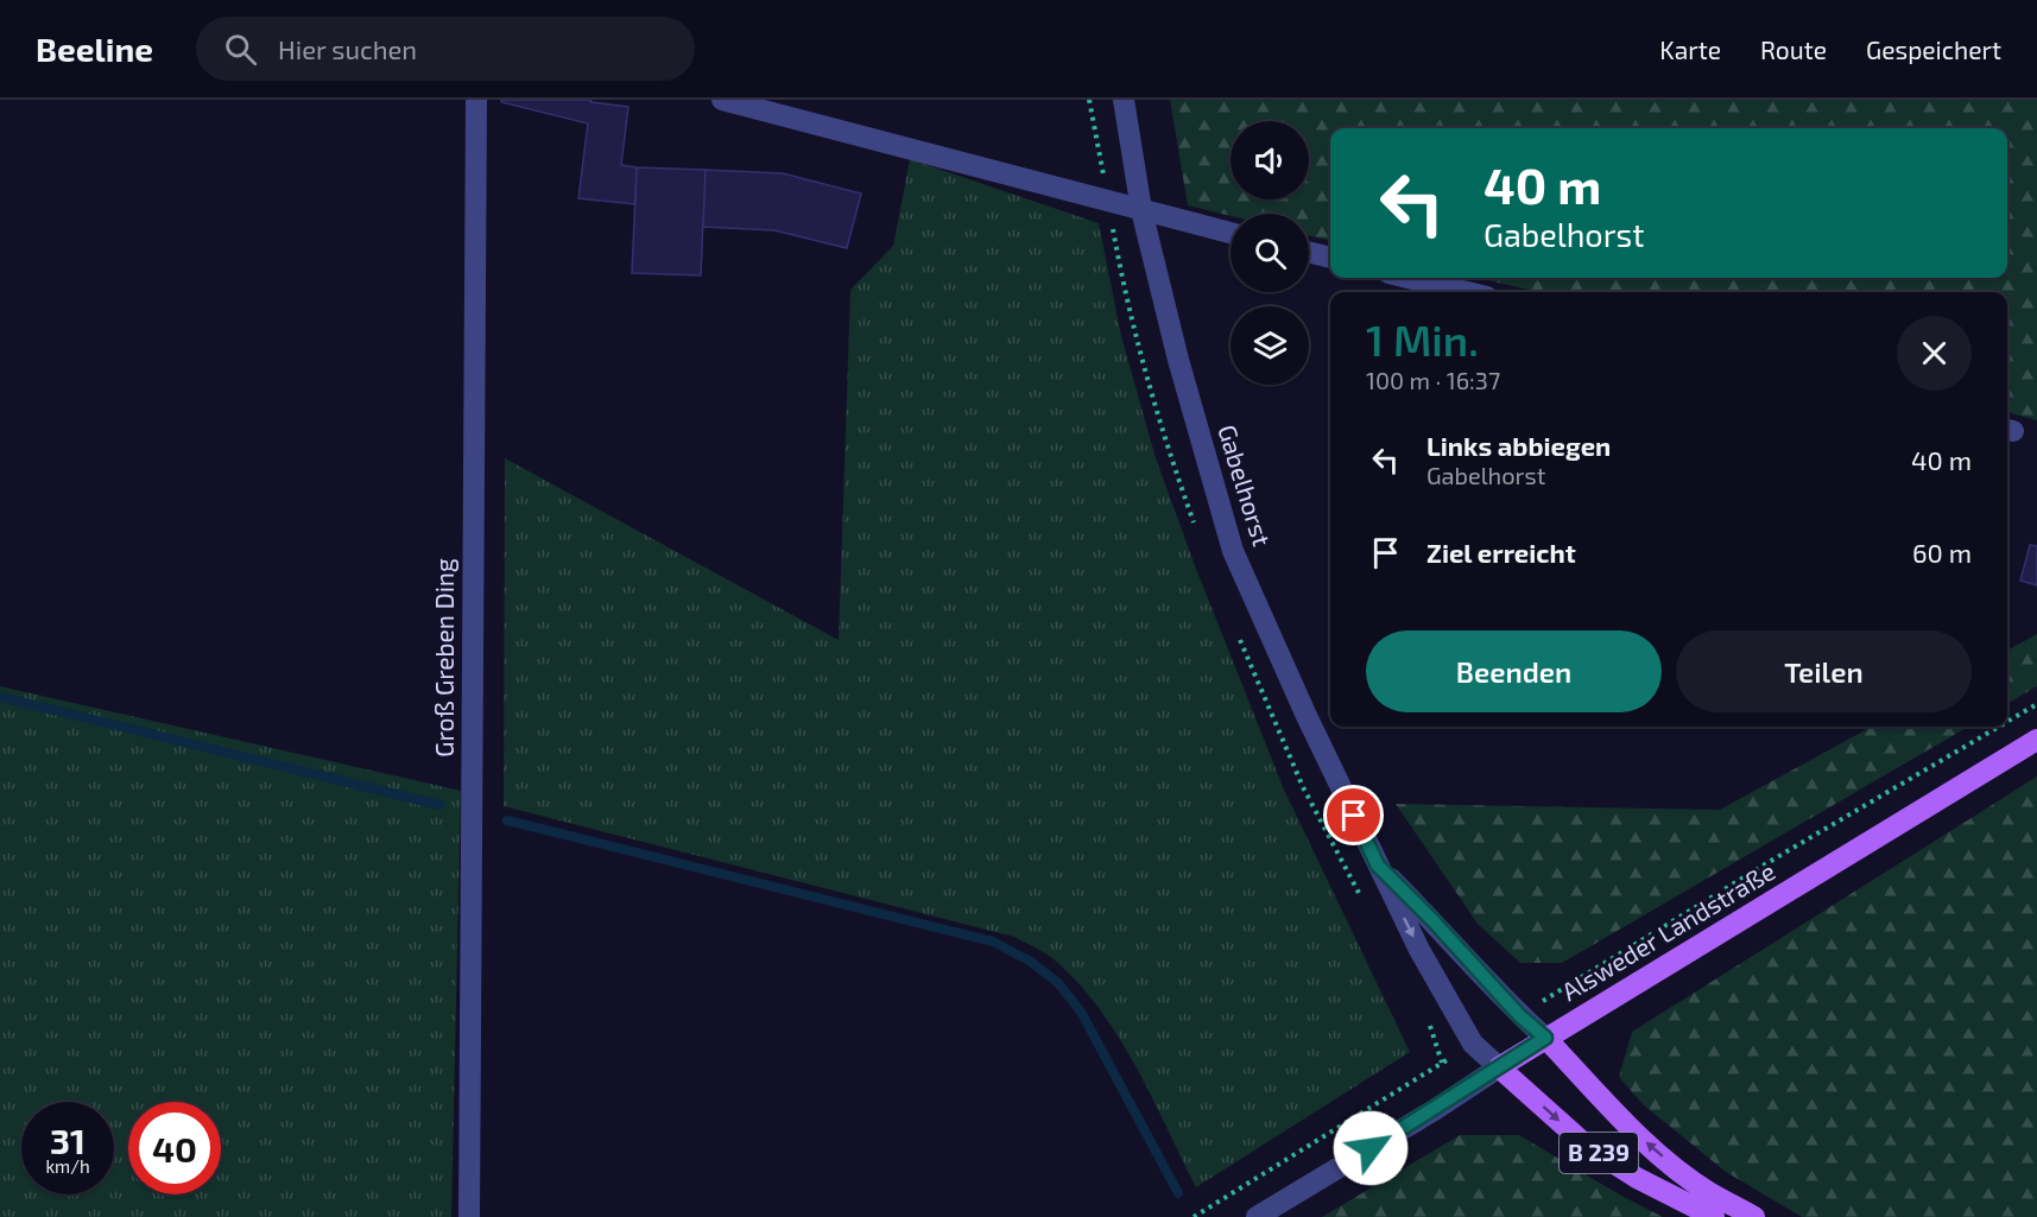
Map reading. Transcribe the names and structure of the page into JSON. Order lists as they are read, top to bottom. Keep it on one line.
{"streets":{"main road":["Alsweder Landstraße","B 239"],"street":["Gabelhorst","Groß Greben Ding"]},"crossings":[["Gabelhorst","Alsweder Landstraße"],["Gabelhorst","B 239"],["Alsweder Landstraße","B 239"]],"page":{"header":"Beeline","search":"Hier suchen","nav":["Karte","Route","Gespeichert"],"turn":["40 m","Gabelhorst"],"heading":["1 Min.","100 m · 16:37"],"list":[{"name":"Links abbiegen","note":"Gabelhorst","value":"40 m"},{"name":"Ziel erreicht","value":"60 m"}],"buttons":["Beenden","Teilen"],"speed":"31 km/h","limit":"40"}}
